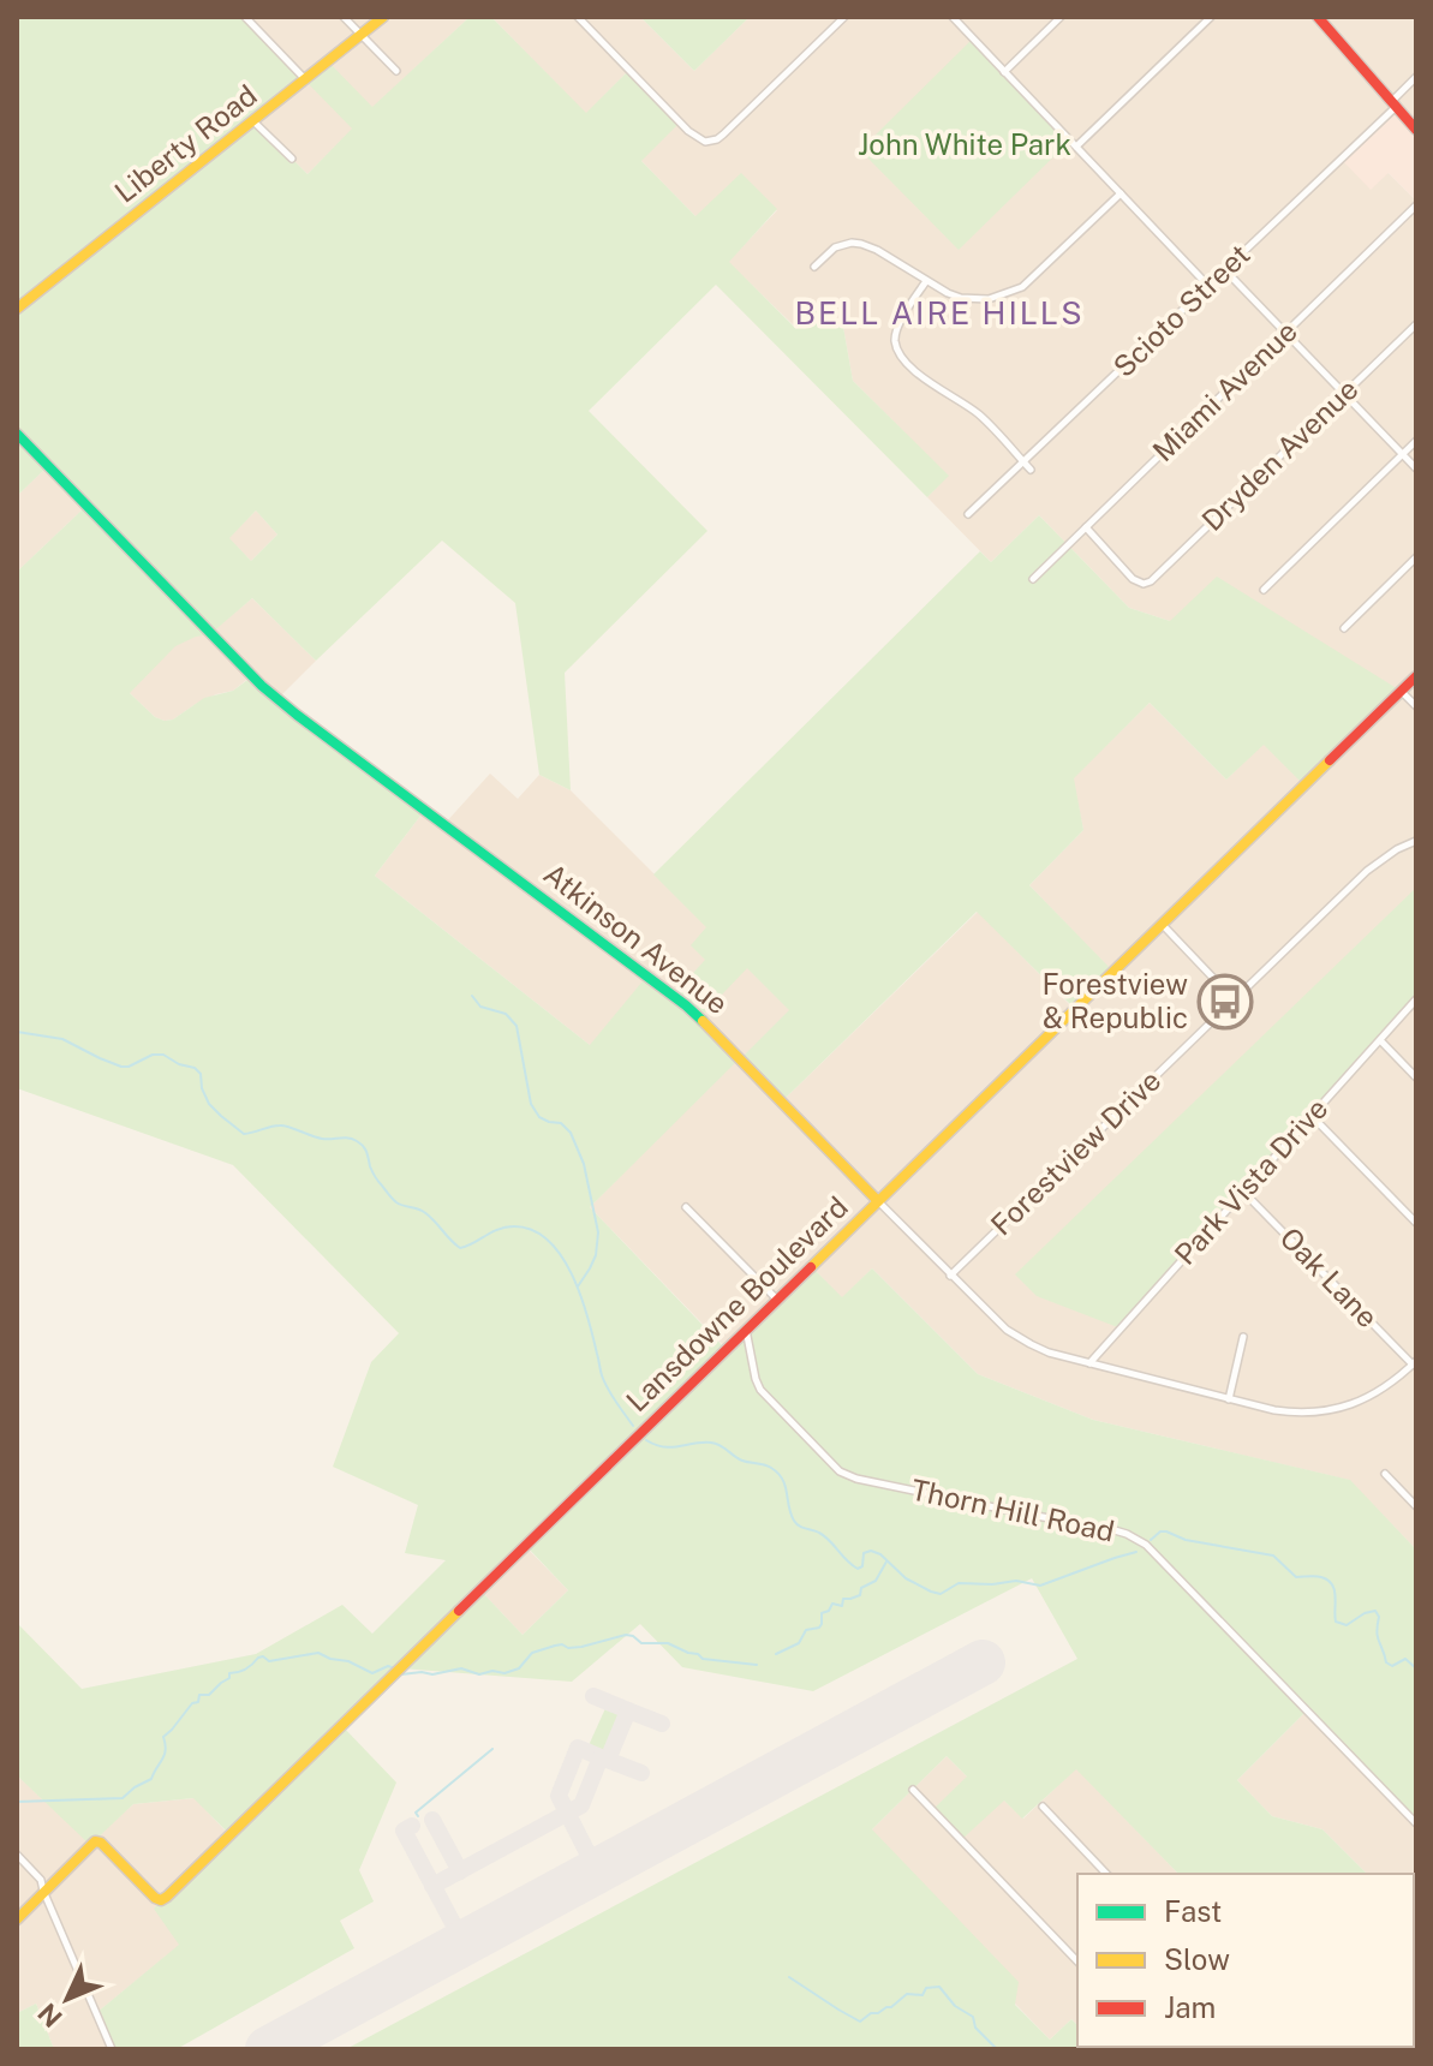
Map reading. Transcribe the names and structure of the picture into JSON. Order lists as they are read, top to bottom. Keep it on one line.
{"streets":{"street":["Liberty Road","Scioto Street","Miami Avenue","Dryden Avenue","Atkinson Avenue","Forestview Drive","Park Vista Drive","Oak Lane","Lansdowne Boulevard","Thorn Hill Road"]},"crossings":[["Miami Avenue","Dryden Avenue"],["Atkinson Avenue","Forestview Drive"],["Atkinson Avenue","Park Vista Drive"],["Atkinson Avenue","Oak Lane"],["Atkinson Avenue","Lansdowne Boulevard"],["Park Vista Drive","Oak Lane"],["Lansdowne Boulevard","Thorn Hill Road"]],"districts":["BELL AIRE HILLS"],"parks":["John White Park"],"places":{"bus stop":["Forestview & Republic"]},"legend":["Fast","Slow","Jam"],"north":"bottom left"}
